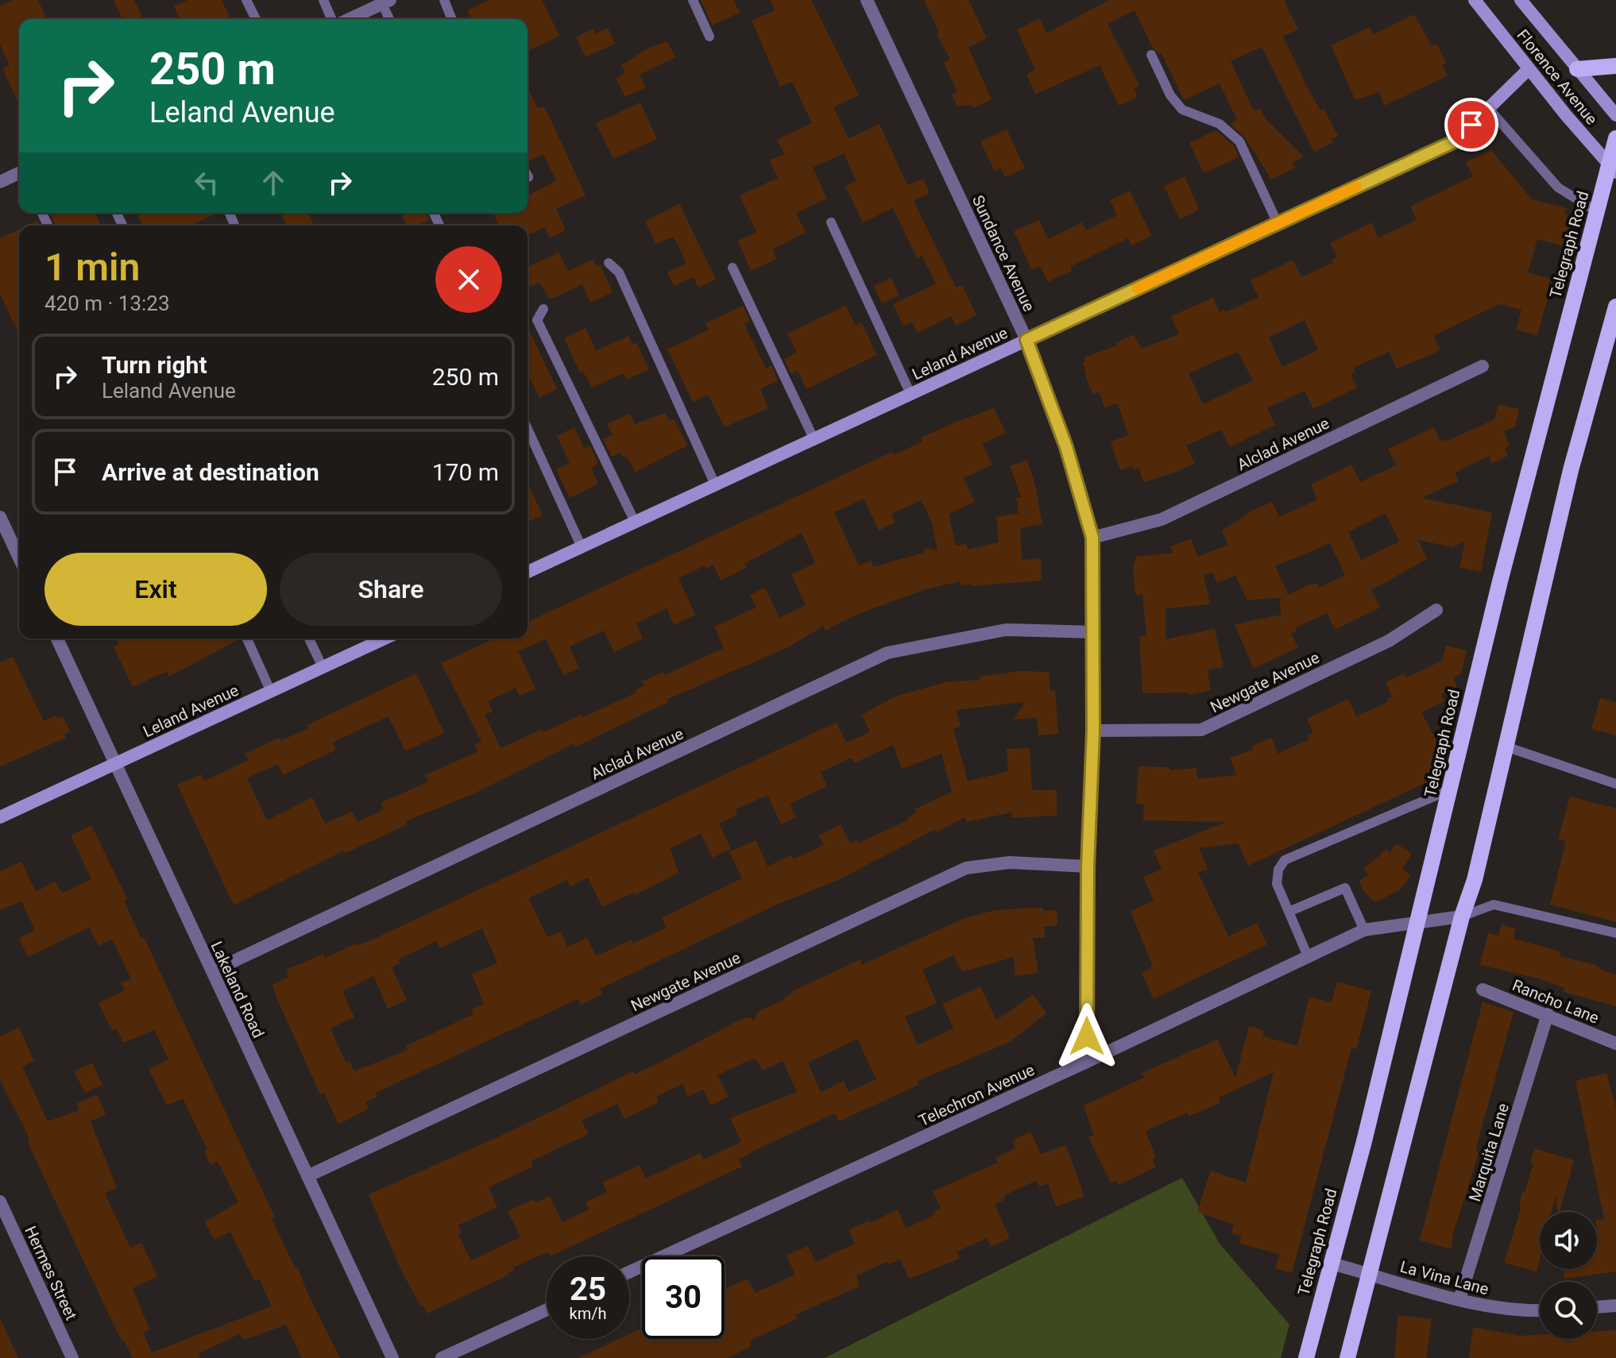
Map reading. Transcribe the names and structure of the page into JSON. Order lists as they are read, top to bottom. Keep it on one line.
{"streets":{"main road":["Telegraph Road"],"street":["Florence Avenue","Sundance Avenue","Leland Avenue","Alclad Avenue","Newgate Avenue","Lakeland Road","Rancho Lane","Telechron Avenue","Marquita Lane","Hermes Street","La Vina Lane"]},"crossings":[["Florence Avenue","Telegraph Road"],["Florence Avenue","Leland Avenue"],["Telegraph Road","Telechron Avenue"],["Telegraph Road","La Vina Lane"],["Sundance Avenue","Leland Avenue"],["Sundance Avenue","Alclad Avenue"],["Sundance Avenue","Newgate Avenue"],["Sundance Avenue","Telechron Avenue"],["Leland Avenue","Lakeland Road"],["Alclad Avenue","Lakeland Road"],["Newgate Avenue","Lakeland Road"],["Rancho Lane","Marquita Lane"],["Marquita Lane","La Vina Lane"]],"page":{"turn":["250 m","Leland Avenue"],"heading":["1 min","420 m · 13:23"],"list":[{"name":"Turn right","note":"Leland Avenue","value":"250 m"},{"name":"Arrive at destination","value":"170 m"}],"buttons":["Exit","Share"],"speed":"25 km/h","limit":"30"}}
